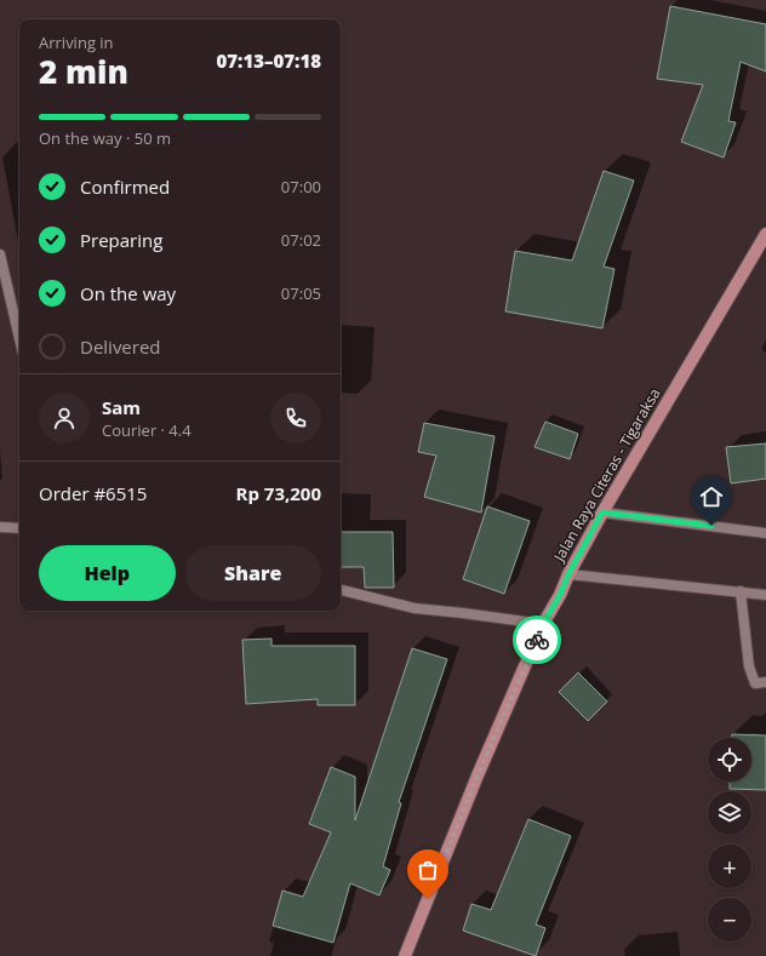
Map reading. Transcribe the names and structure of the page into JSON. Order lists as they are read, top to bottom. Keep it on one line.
{"streets":{"main road":["Jalan Raya Citeras - Tigaraksa"]},"page":{"heading":["2 min","Arriving in","07:13–07:18"],"panel":["Sam","Courier · 4.4","Order #6515","Rp 73,200"],"bar":"On the way · 50 m","list":[["Confirmed","07:00"],["Preparing","07:02"],["On the way","07:05"],"Delivered"],"buttons":["Help","Share"],"map_buttons":["+","−"]}}
